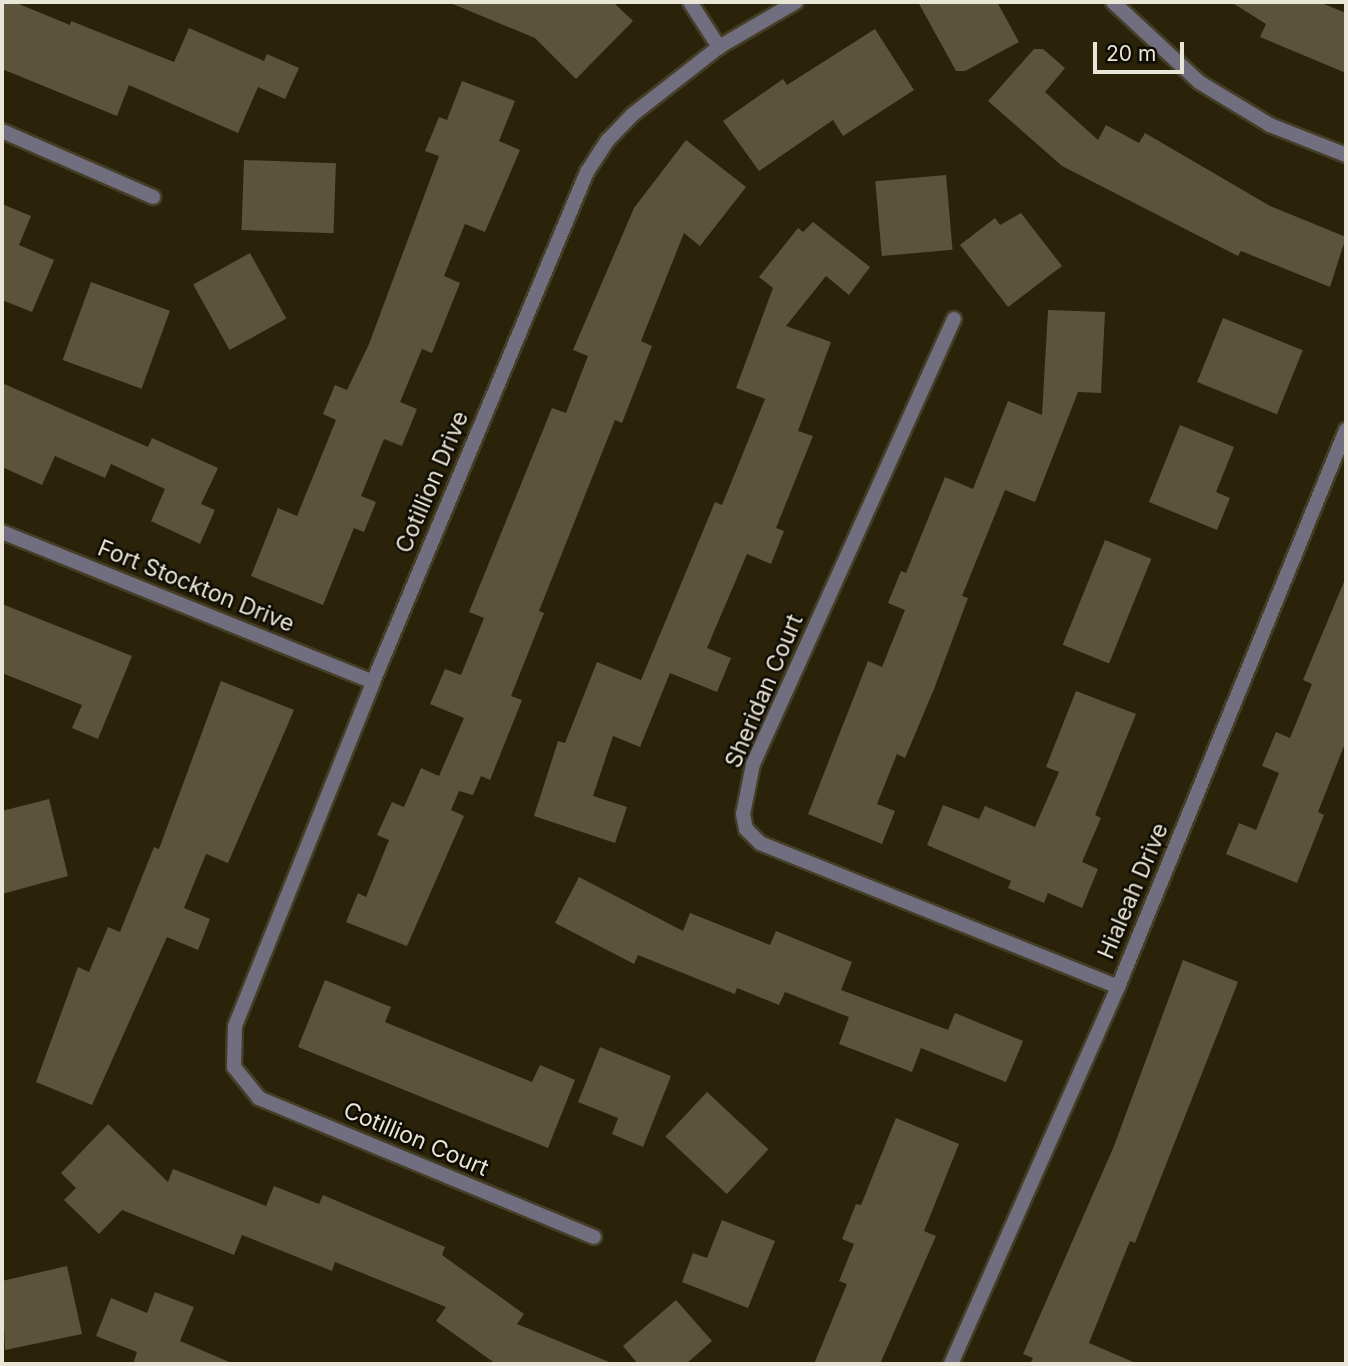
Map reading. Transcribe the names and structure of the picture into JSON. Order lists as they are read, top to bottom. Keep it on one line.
{"streets":{"street":["Cotillion Drive","Fort Stockton Drive","Sheridan Court","Hialeah Drive","Cotillion Court"]},"crossings":[["Cotillion Drive","Fort Stockton Drive"],["Cotillion Drive","Cotillion Court"],["Sheridan Court","Hialeah Drive"]],"scale_bar":"20 m"}
